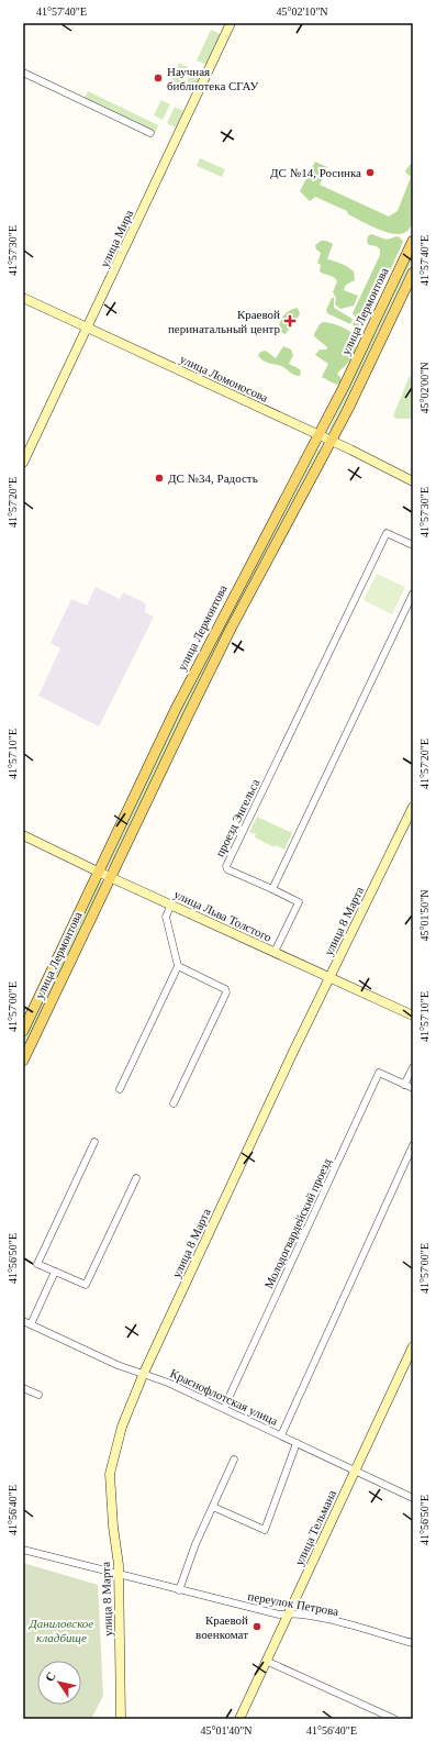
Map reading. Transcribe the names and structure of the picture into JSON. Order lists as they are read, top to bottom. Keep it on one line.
{"streets":{"main road":["улица Лермонтова"],"street":["улица Мира","улица Ломоносова","проезд Энгельса","улица Льва Толстого","улица 8 Марта","Молодогвардейский проезд","Краснофлотская улица","улица Тельмана","переулок Петрова"]},"crossings":[["улица Мира","улица Ломоносова"],["улица Лермонтова","улица Ломоносова"],["улица Лермонтова","улица Льва Толстого"],["улица Льва Толстого","улица 8 Марта"],["улица 8 Марта","Краснофлотская улица"],["улица 8 Марта","переулок Петрова"],["Молодогвардейский проезд","Краснофлотская улица"],["Краснофлотская улица","улица Тельмана"],["улица Тельмана","переулок Петрова"]],"parks":["Даниловское кладбище"],"places":{"other":["Научная библиотека СГАУ","ДС №14, Росинка","ДС №34, Радость","Краевой военкомат"],"health":["Краевой перинатальный центр"]},"north":"top left","coordinates":["41°57'40\"E","45°02'10\"N","41°57'30\"E","45°02'00\"N","41°57'20\"E","41°57'10\"E","45°01'50\"N","41°57'00\"E","41°56'50\"E","41°56'40\"E","45°01'40\"N"]}
